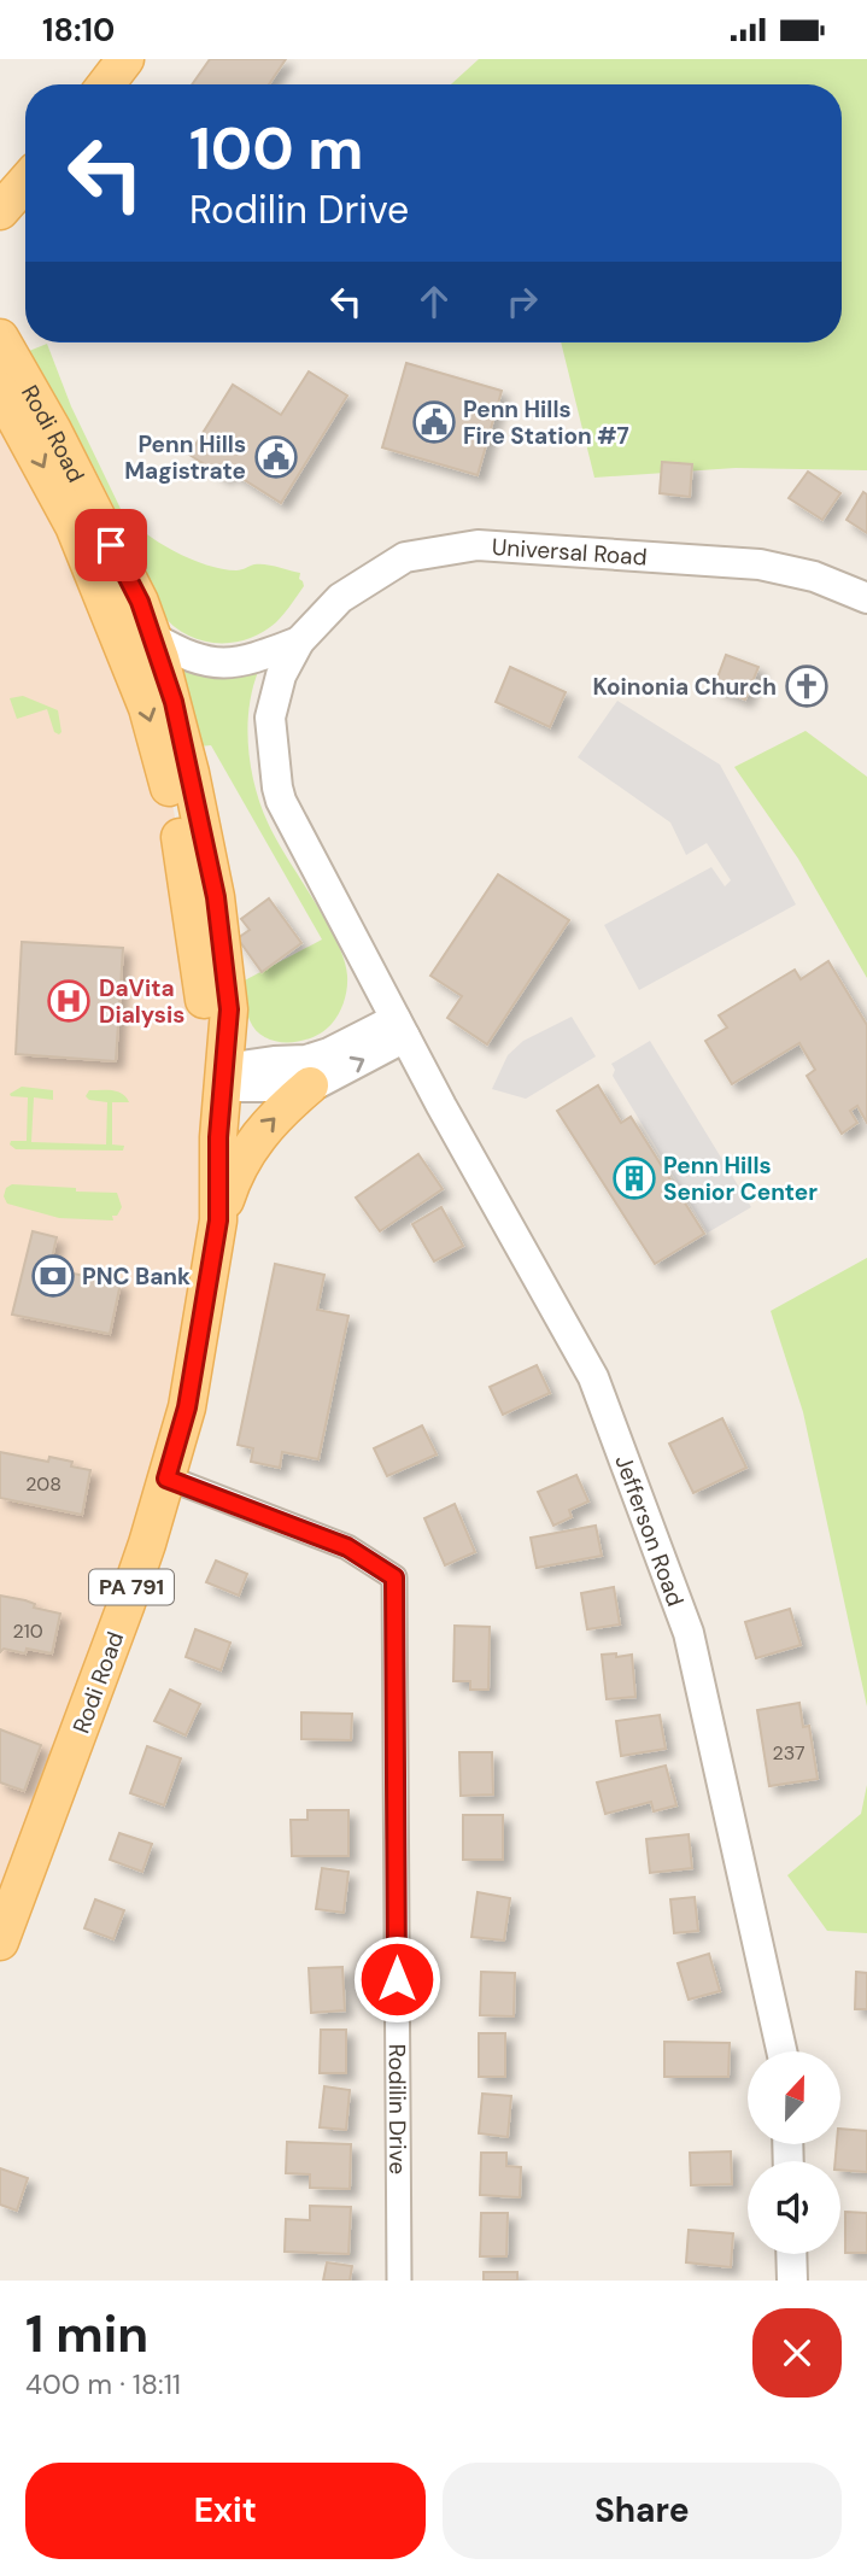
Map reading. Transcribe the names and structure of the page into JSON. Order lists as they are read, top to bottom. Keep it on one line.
{"streets":{"main road":["Rodi Road","PA 791"],"street":["Universal Road","Jefferson Road","Rodilin Drive"]},"crossings":[["Rodi Road","Universal Road"],["Rodi Road","Rodilin Drive"],["Universal Road","Jefferson Road"]],"places":{"public building":["Penn Hills Fire Station #7","Penn Hills Magistrate"],"church":["Koinonia Church"],"hospital":["DaVita Dialysis"],"building":["Penn Hills Senior Center"],"bank":["PNC Bank"]},"house_numbers":["208","210","237"],"north":"top","page":{"status":"18:10","turn":["100 m","Rodilin Drive"],"heading":["1 min","400 m · 18:11"],"buttons":["Exit","Share"]}}
